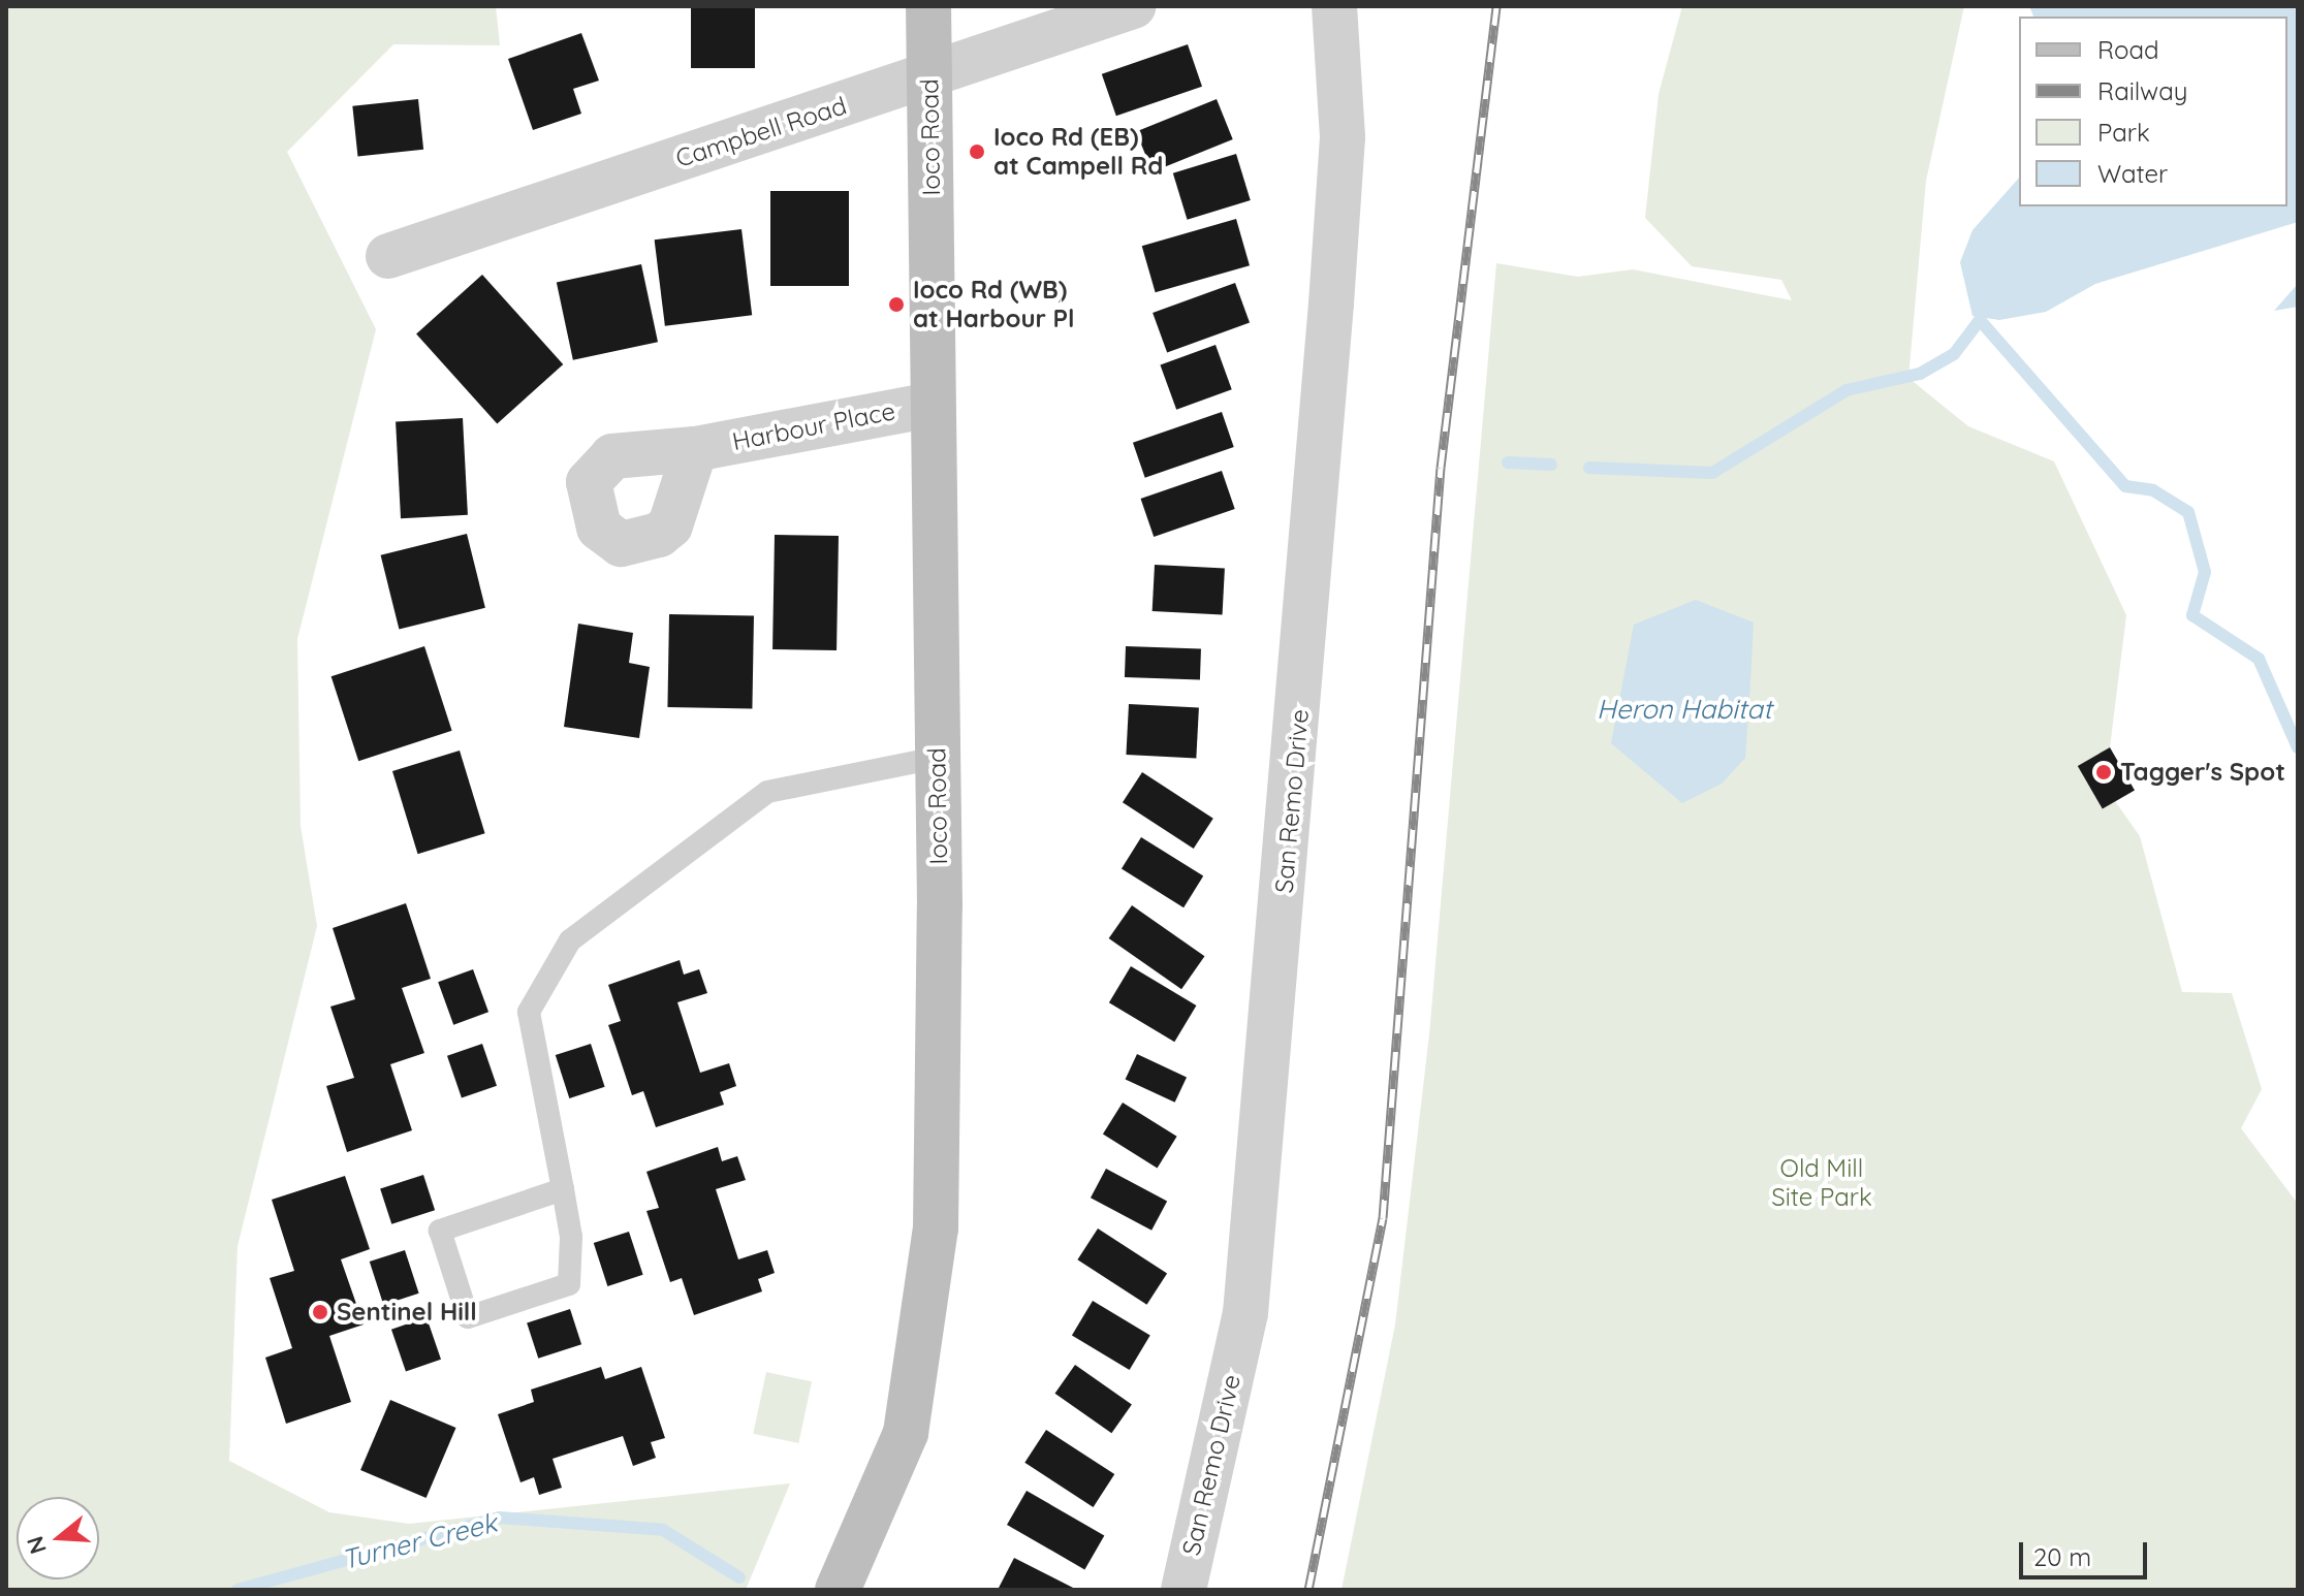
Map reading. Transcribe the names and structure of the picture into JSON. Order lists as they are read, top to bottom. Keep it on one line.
{"streets":{"main road":["Ioco Road"],"street":["Campbell Road","Harbour Place","San Remo Drive"]},"crossings":[["Campbell Road","Ioco Road"],["Ioco Road","Harbour Place"]],"water":["Heron Habitat","Turner Creek"],"parks":["Old Mill Site Park"],"places":["Ioco Rd (EB) at Campell Rd","Ioco Rd (WB) at Harbour Pl","Tagger's Spot","Sentinel Hill"],"legend":["Road","Railway","Park","Water"],"scale_bar":"20 m","north":"left"}
